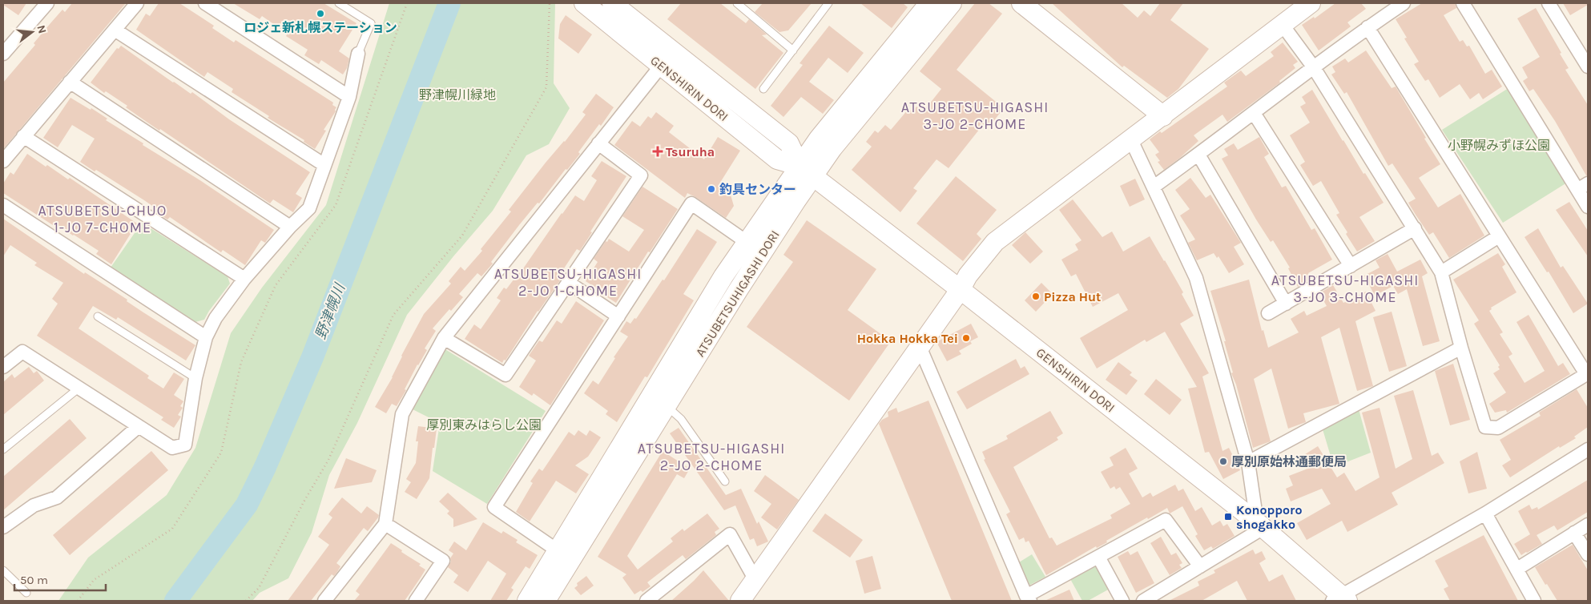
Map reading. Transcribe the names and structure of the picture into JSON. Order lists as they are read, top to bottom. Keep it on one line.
{"streets":{"street":["GENSHIRIN DORI","ATSUBETSUHIGASHI DORI"]},"crossings":[["GENSHIRIN DORI","ATSUBETSUHIGASHI DORI"]],"districts":["ATSUBETSU-HIGASHI 3-JO 2-CHOME","ATSUBETSU-CHUO 1-JO 7-CHOME","ATSUBETSU-HIGASHI 2-JO 1-CHOME","ATSUBETSU-HIGASHI 3-JO 3-CHOME","ATSUBETSU-HIGASHI 2-JO 2-CHOME"],"water":["野津幌川"],"parks":["野津幌川緑地","小野幌みずほ公園","厚別東みはらし公園"],"places":{"other":["ロジェ新札幌ステーション","釣具センター","Pizza Hut","Hokka Hokka Tei","厚別原始林通郵便局"],"health":["Tsuruha"],"transit":["Konopporo shogakko"]},"scale_bar":"50 m","north":"right"}
